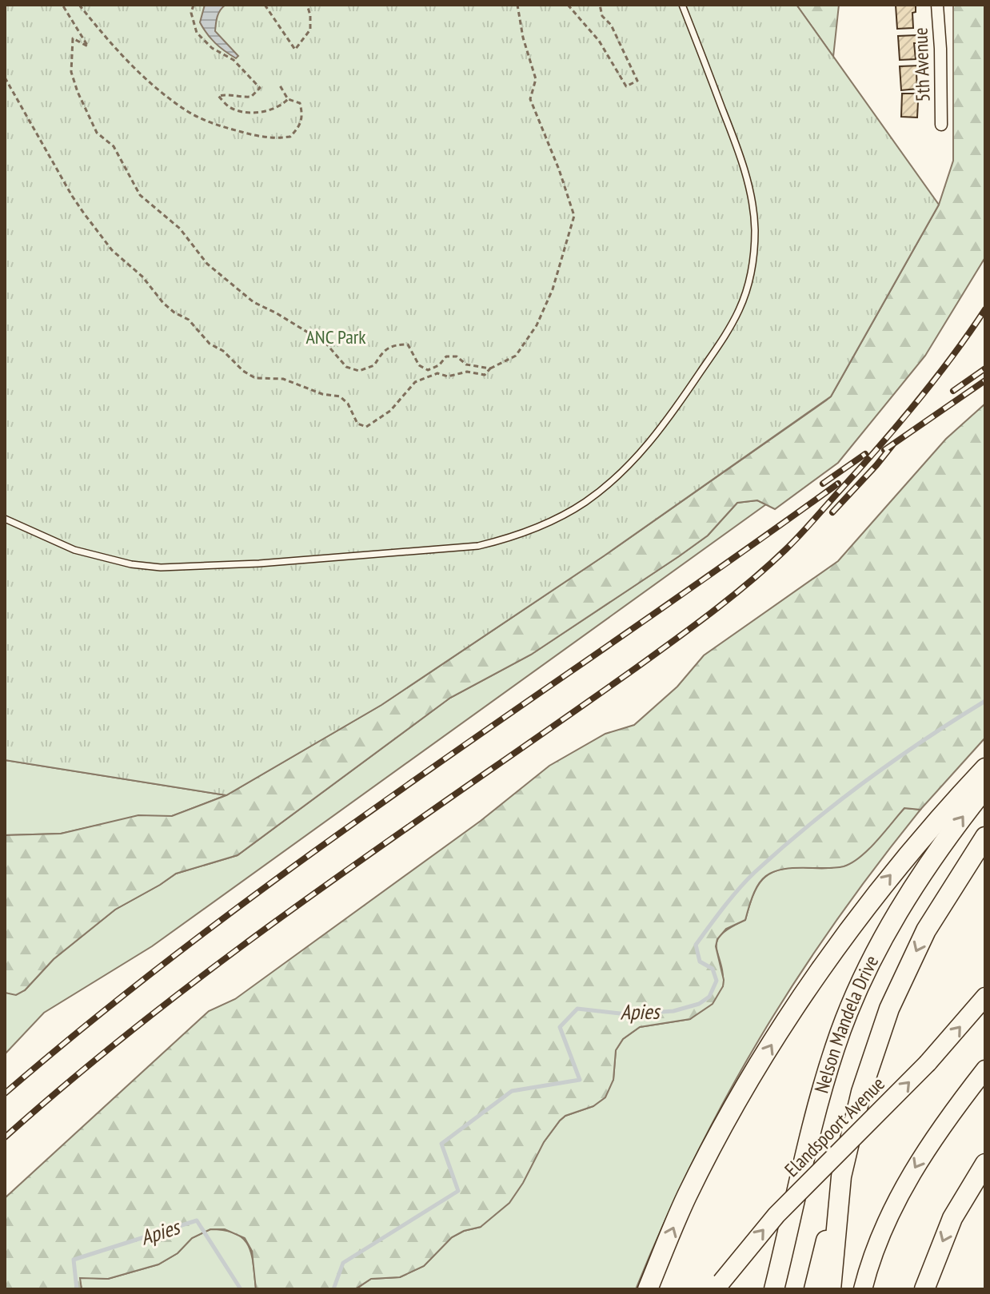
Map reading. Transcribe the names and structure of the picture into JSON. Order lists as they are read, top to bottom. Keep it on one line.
{"streets":{"main road":["Nelson Mandela Drive","Elandspoort Avenue"],"street":["5th Avenue"]},"water":["Apies"],"parks":["ANC Park"]}
